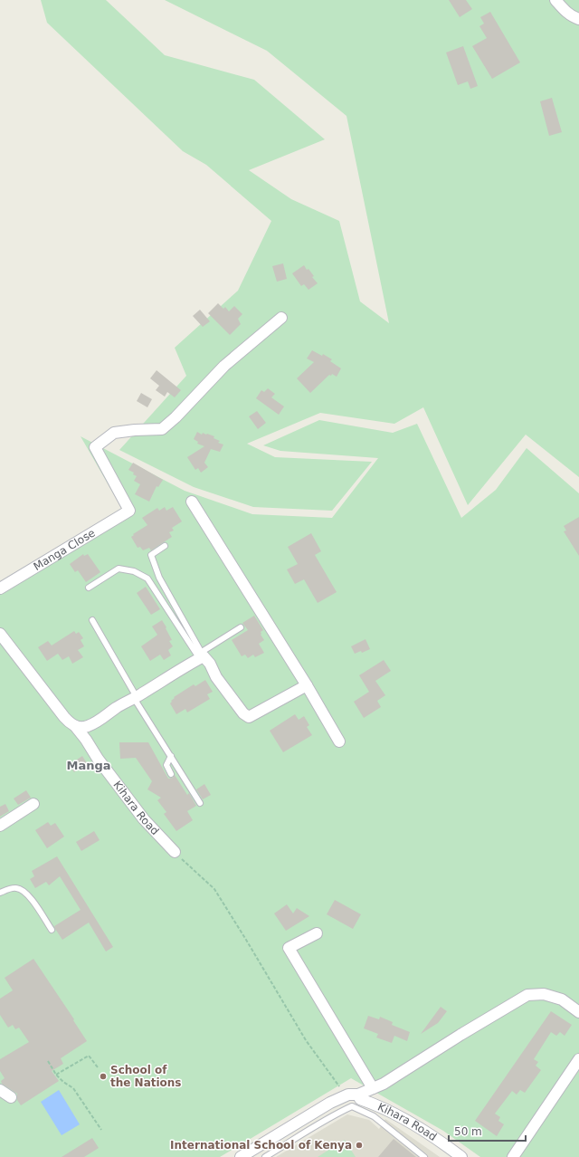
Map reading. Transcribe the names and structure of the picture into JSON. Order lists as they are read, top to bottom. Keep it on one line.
{"streets":{"street":["Manga Close","Kihara Road"]},"districts":["Manga"],"places":["School of the Nations","International School of Kenya"],"scale_bar":"50 m"}
